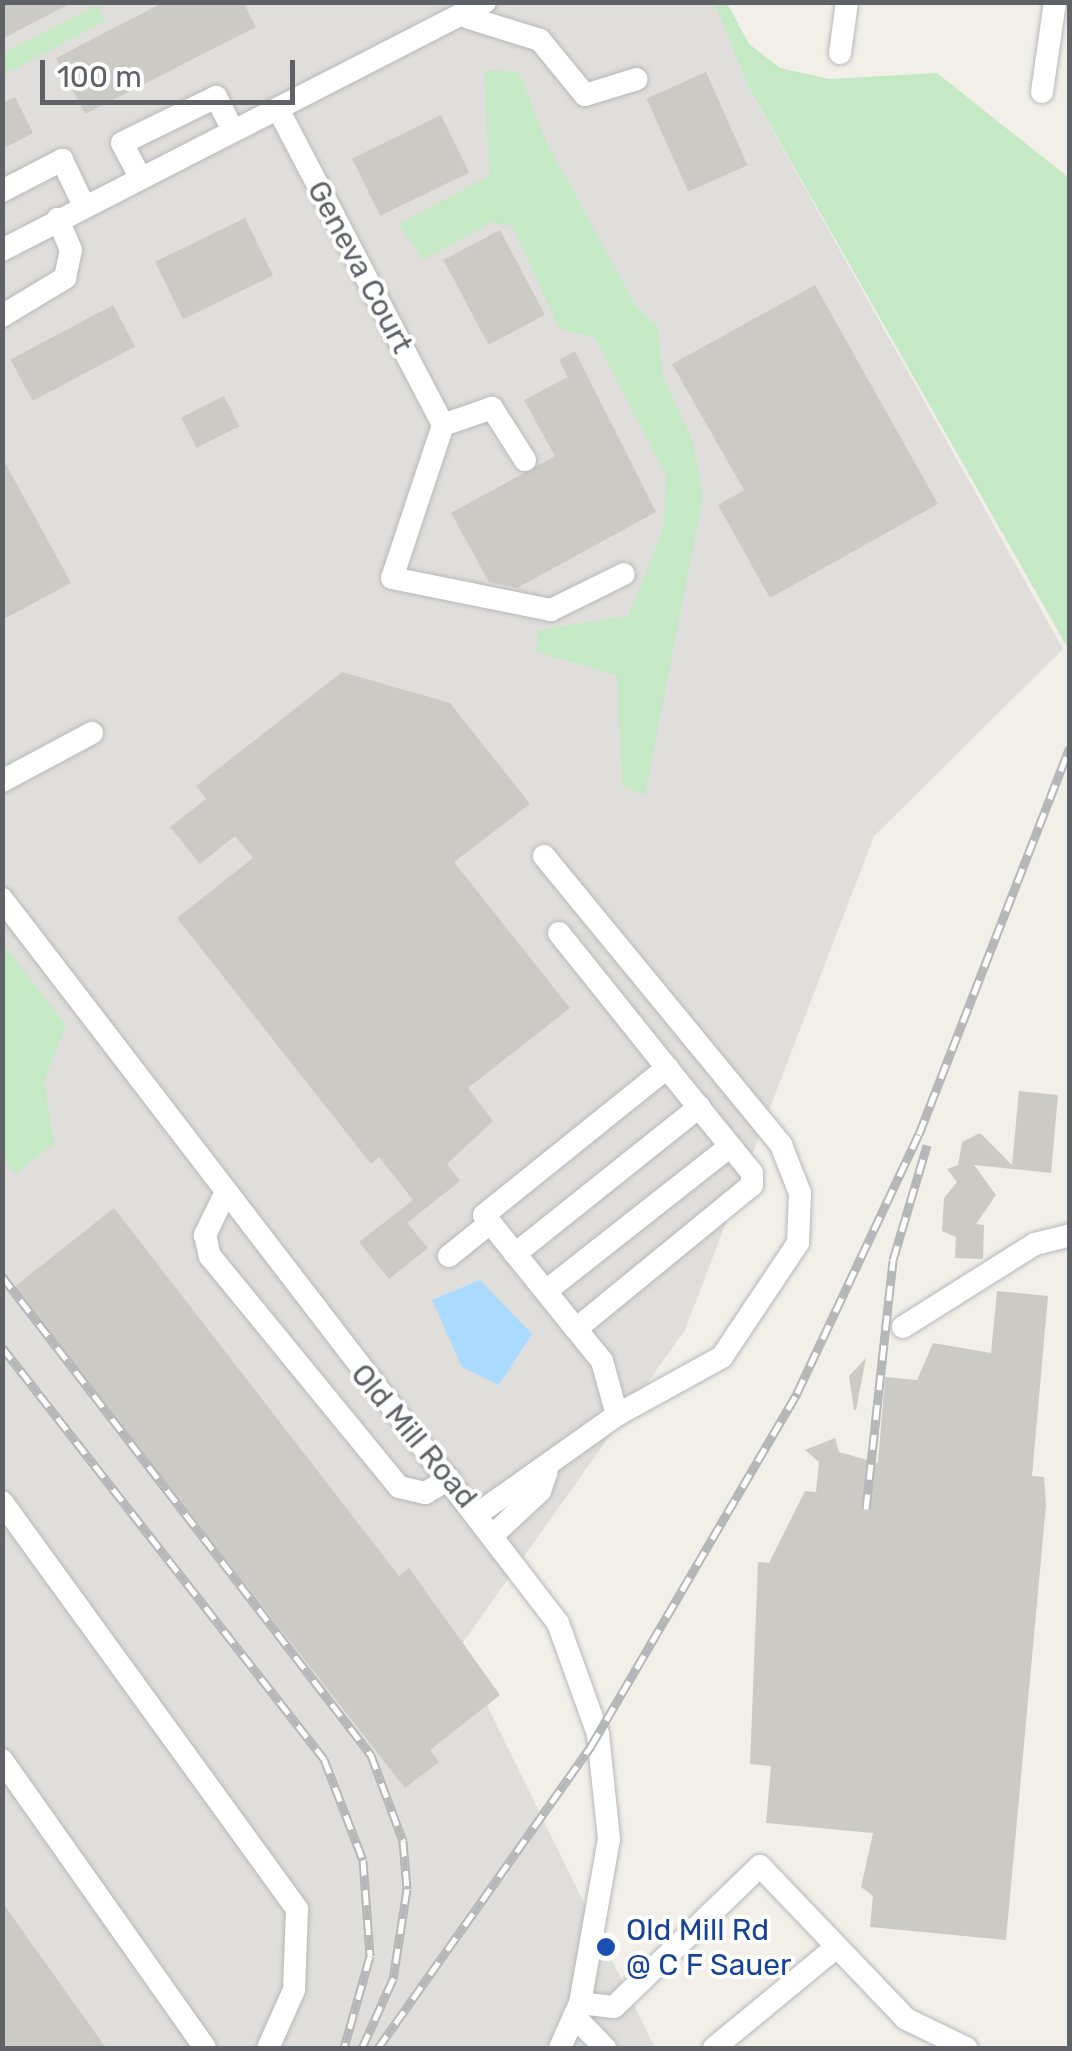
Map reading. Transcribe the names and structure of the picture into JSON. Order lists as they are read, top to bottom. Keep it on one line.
{"streets":{"street":["Geneva Court","Old Mill Road"]},"places":["Old Mill Rd @ C F Sauer"],"scale_bar":"100 m"}
